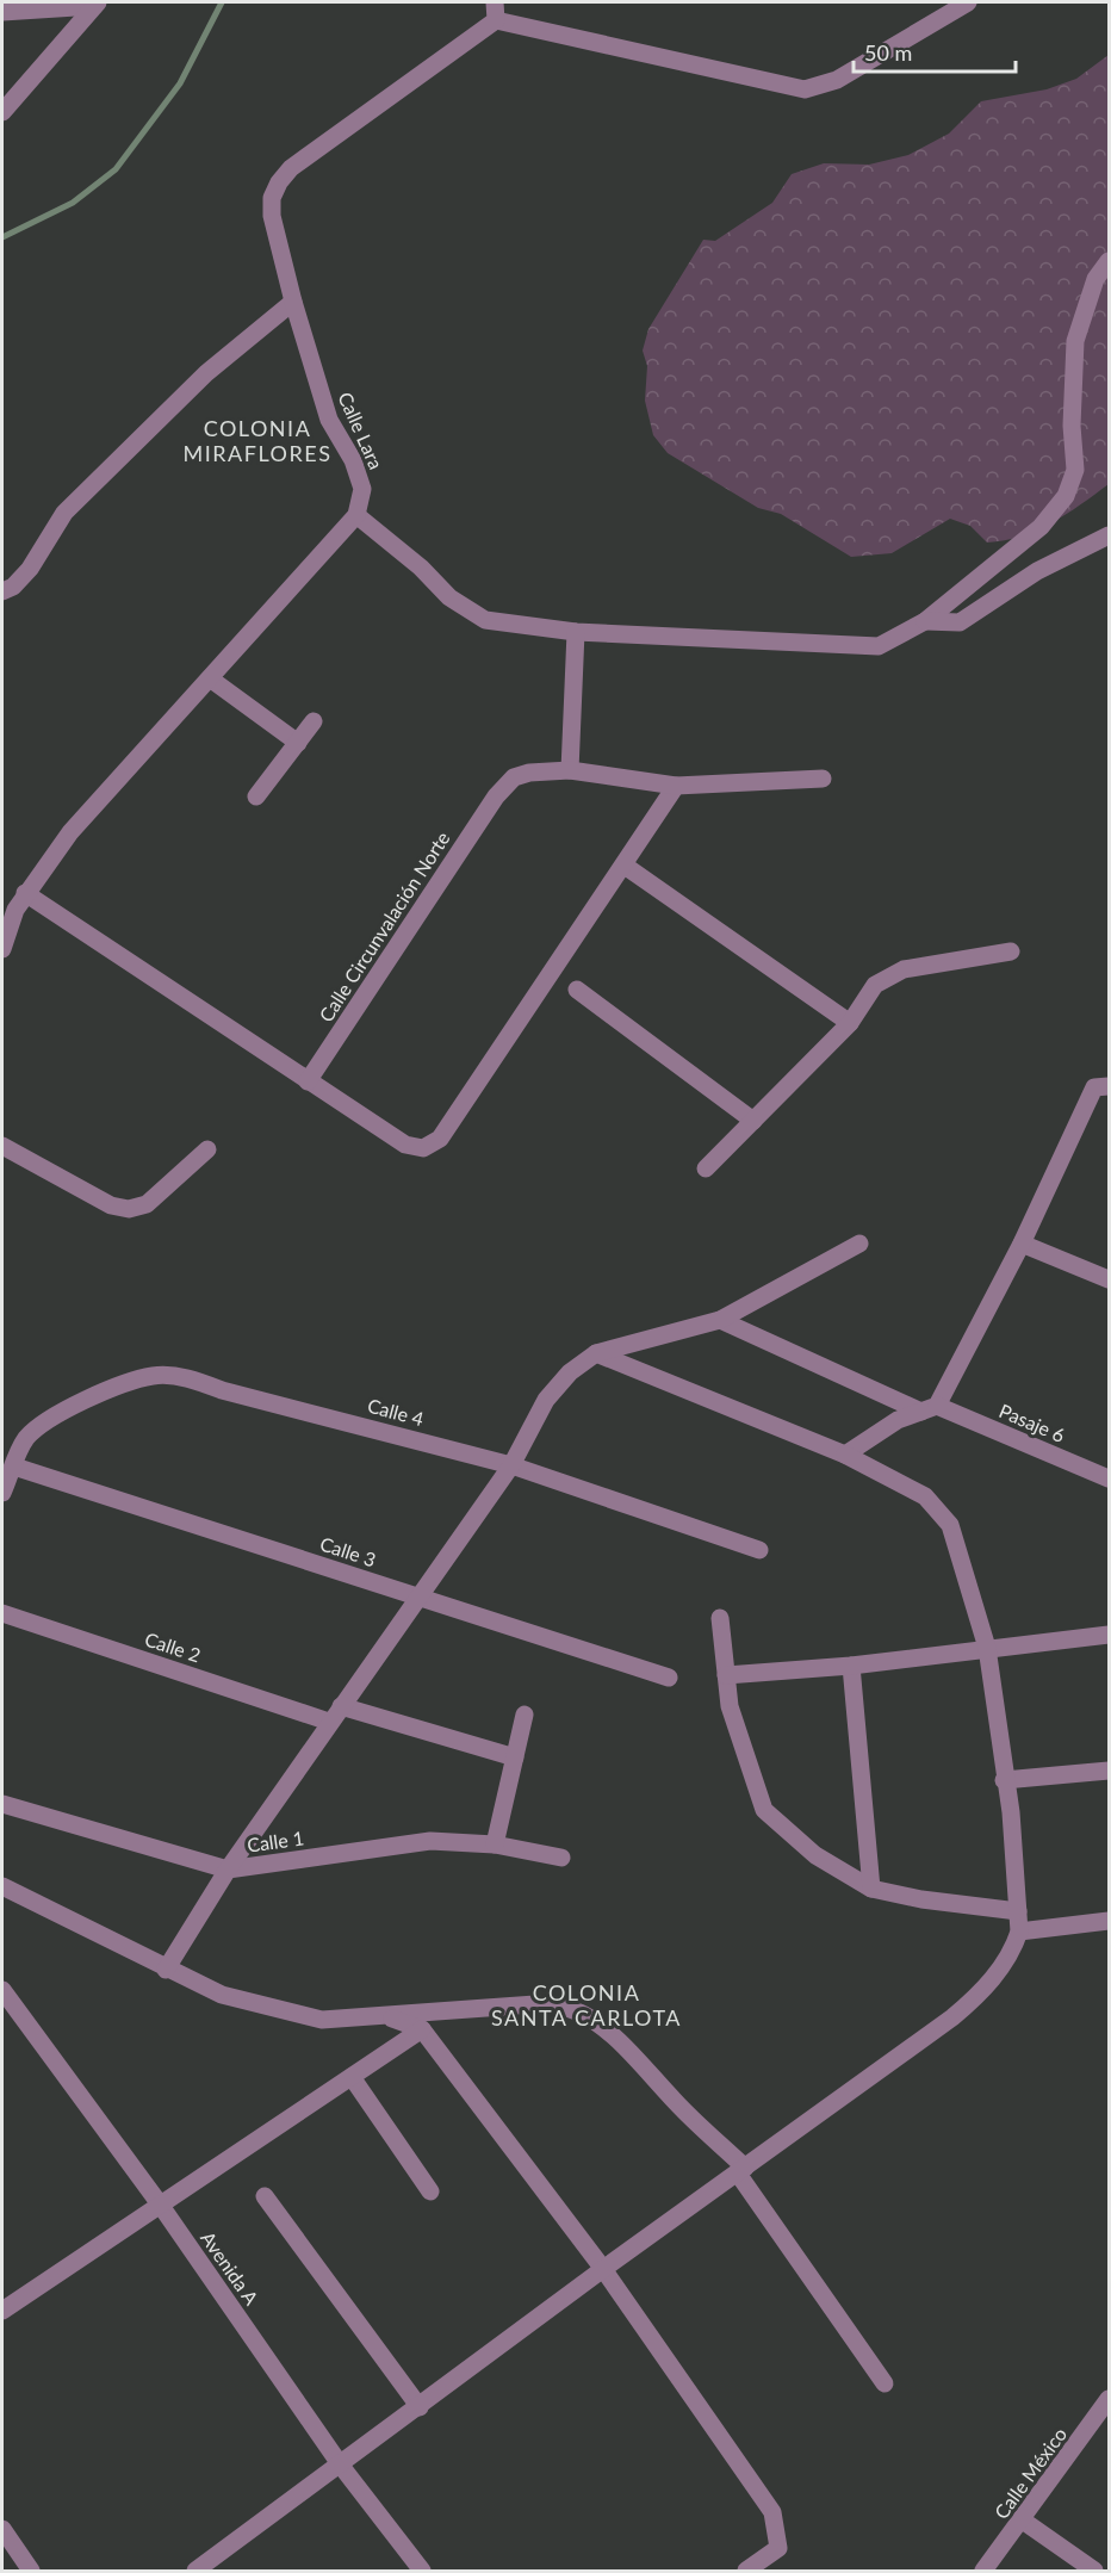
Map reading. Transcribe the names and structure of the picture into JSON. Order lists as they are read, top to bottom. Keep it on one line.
{"streets":{"street":["Calle Lara","Calle Circunvalación Norte","Calle 4","Pasaje 6","Calle 3","Calle 2","Calle 1","Avenida A","Calle México"]},"crossings":[["Calle 4","Calle 3"]],"districts":["COLONIA MIRAFLORES","COLONIA SANTA CARLOTA"],"scale_bar":"50 m"}
